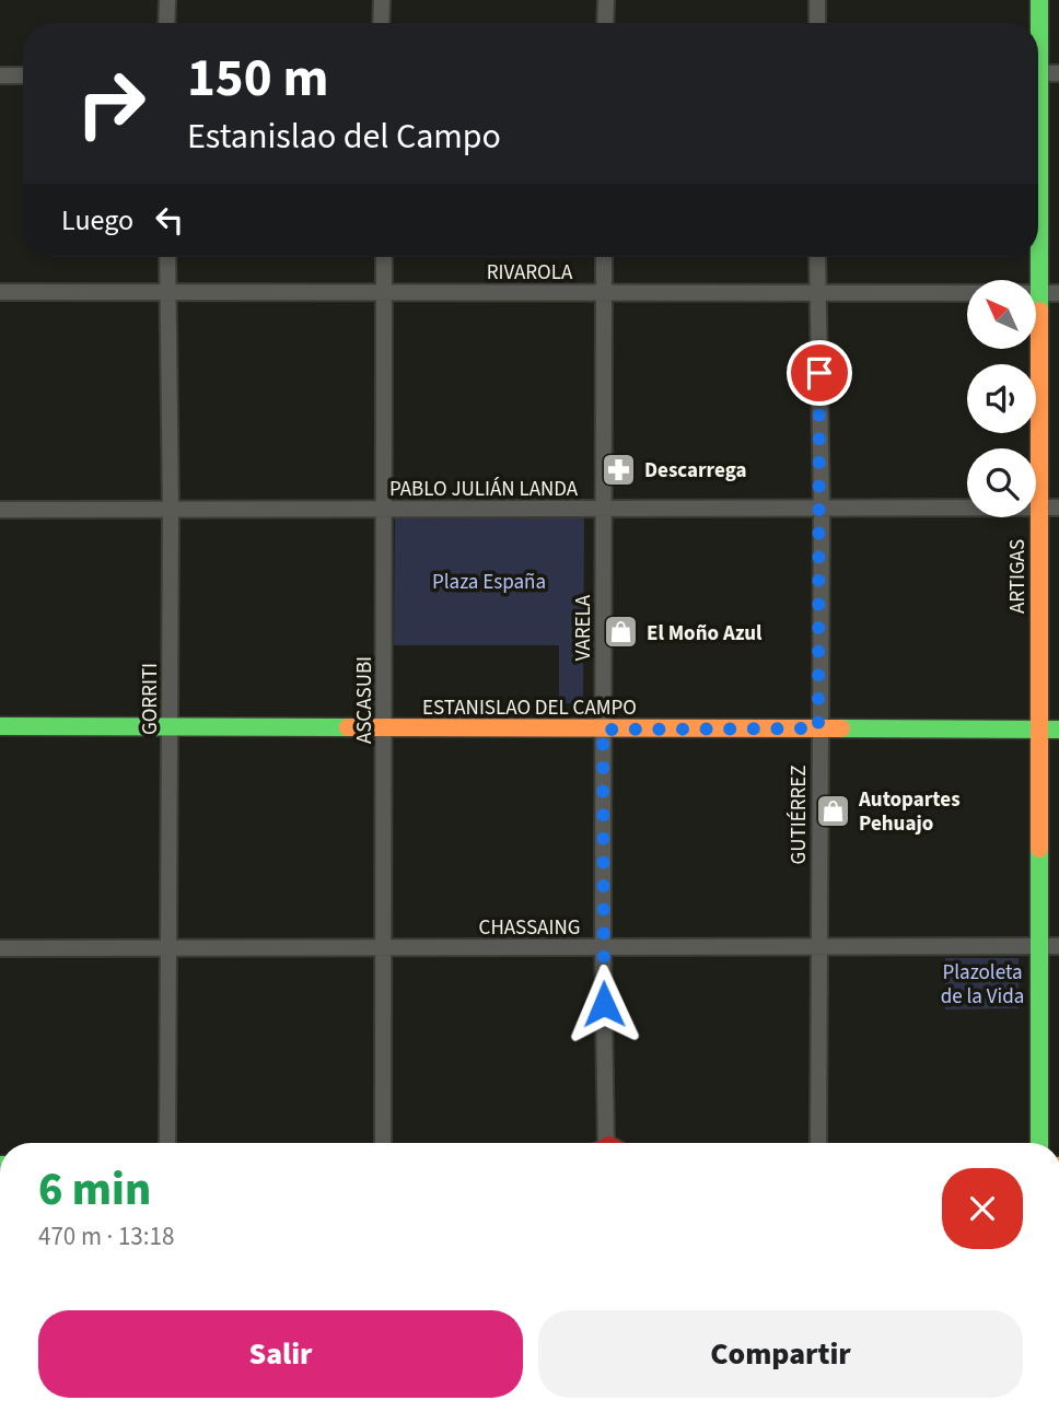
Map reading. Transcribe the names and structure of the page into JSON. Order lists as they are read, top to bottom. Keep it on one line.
{"streets":{"street":["RIVAROLA","PABLO JULIÁN LANDA","ARTIGAS","VARELA","GORRITI","ASCASUBI","ESTANISLAO DEL CAMPO","GUTIÉRREZ","CHASSAING"]},"crossings":[["RIVAROLA","ARTIGAS"],["RIVAROLA","VARELA"],["RIVAROLA","GORRITI"],["RIVAROLA","ASCASUBI"],["RIVAROLA","GUTIÉRREZ"],["PABLO JULIÁN LANDA","ARTIGAS"],["PABLO JULIÁN LANDA","VARELA"],["PABLO JULIÁN LANDA","GORRITI"],["PABLO JULIÁN LANDA","ASCASUBI"],["PABLO JULIÁN LANDA","GUTIÉRREZ"],["ARTIGAS","ESTANISLAO DEL CAMPO"],["ARTIGAS","CHASSAING"],["VARELA","ESTANISLAO DEL CAMPO"],["VARELA","CHASSAING"],["GORRITI","ESTANISLAO DEL CAMPO"],["GORRITI","CHASSAING"],["ASCASUBI","ESTANISLAO DEL CAMPO"],["ASCASUBI","CHASSAING"],["ESTANISLAO DEL CAMPO","GUTIÉRREZ"],["GUTIÉRREZ","CHASSAING"]],"parks":["Plaza España","Plazoleta de la Vida"],"places":{"pharmacy":["Descarrega"],"shop":["El Moño Azul","Autopartes Pehuajo"]},"north":"top left","page":{"turn":["150 m","Estanislao del Campo"],"then":"Luego","heading":["6 min","470 m · 13:18"],"buttons":["Salir","Compartir"]}}
